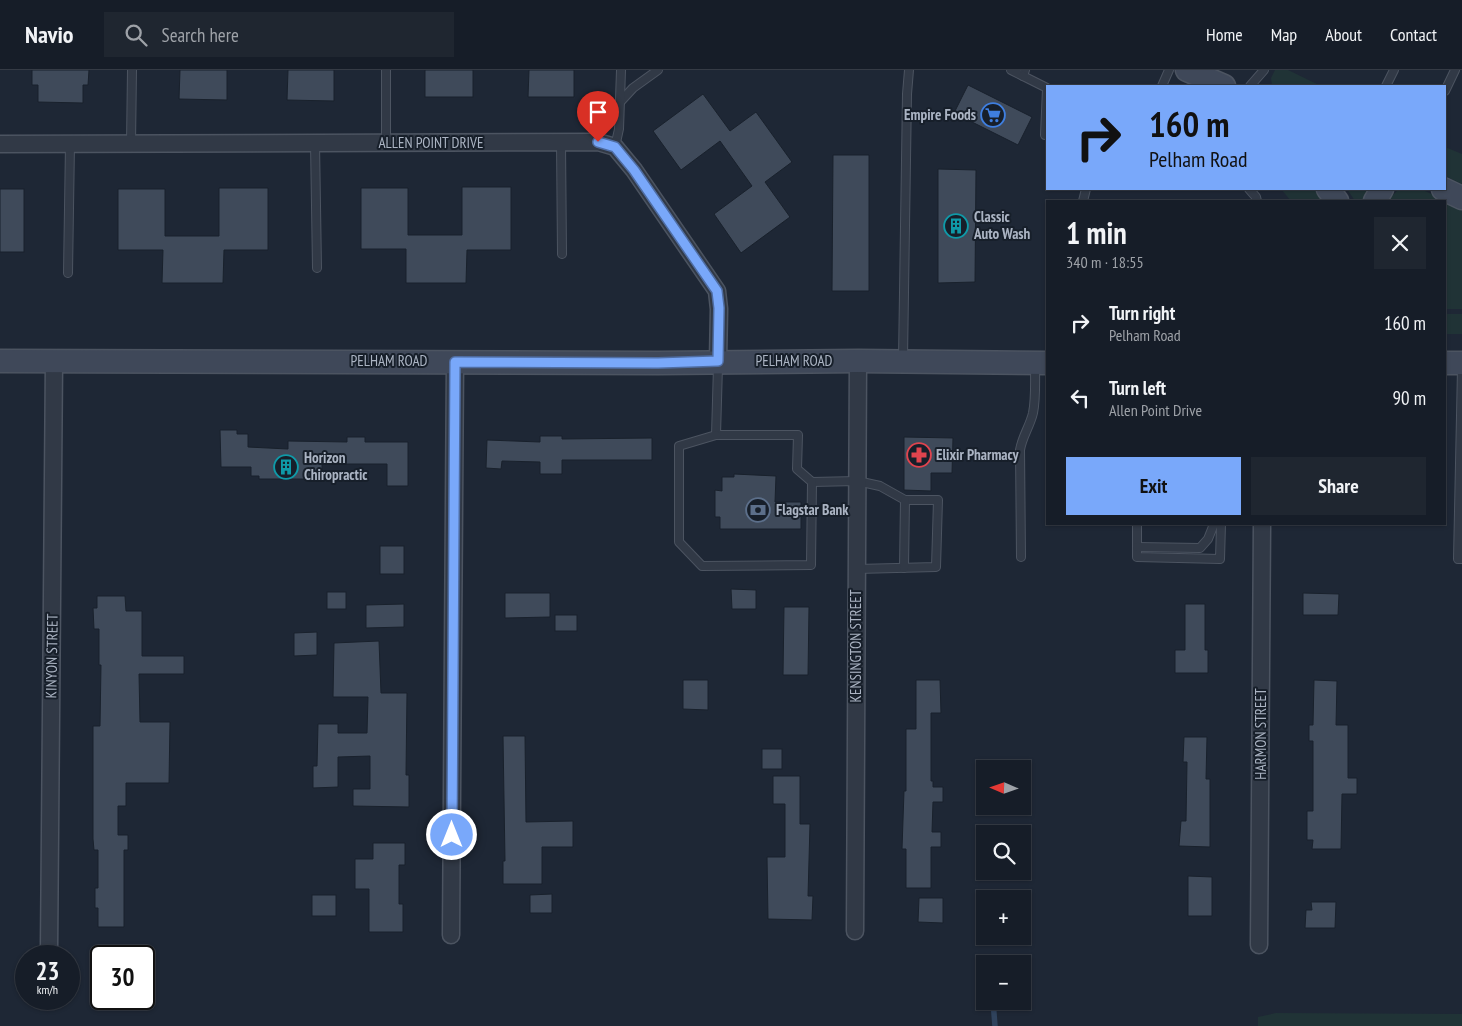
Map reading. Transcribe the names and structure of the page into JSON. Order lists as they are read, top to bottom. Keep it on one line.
{"streets":{"main road":["PELHAM ROAD"],"street":["ALLEN POINT DRIVE","KENSINGTON STREET","KINYON STREET","HARMON STREET"]},"crossings":[["PELHAM ROAD","KENSINGTON STREET"],["PELHAM ROAD","KINYON STREET"]],"places":{"supermarket":["Empire Foods"],"building":["Classic Auto Wash","Horizon Chiropractic"],"pharmacy":["Elixir Pharmacy"],"bank":["Flagstar Bank"]},"north":"left","page":{"header":"Navio","search":"Search here","nav":["Home","Map","About","Contact"],"turn":["160 m","Pelham Road"],"heading":["1 min","340 m · 18:55"],"list":[{"name":"Turn right","note":"Pelham Road","value":"160 m"},{"name":"Turn left","note":"Allen Point Drive","value":"90 m"}],"buttons":["Exit","Share"],"map_buttons":["+","−"],"speed":"23 km/h","limit":"30"}}
